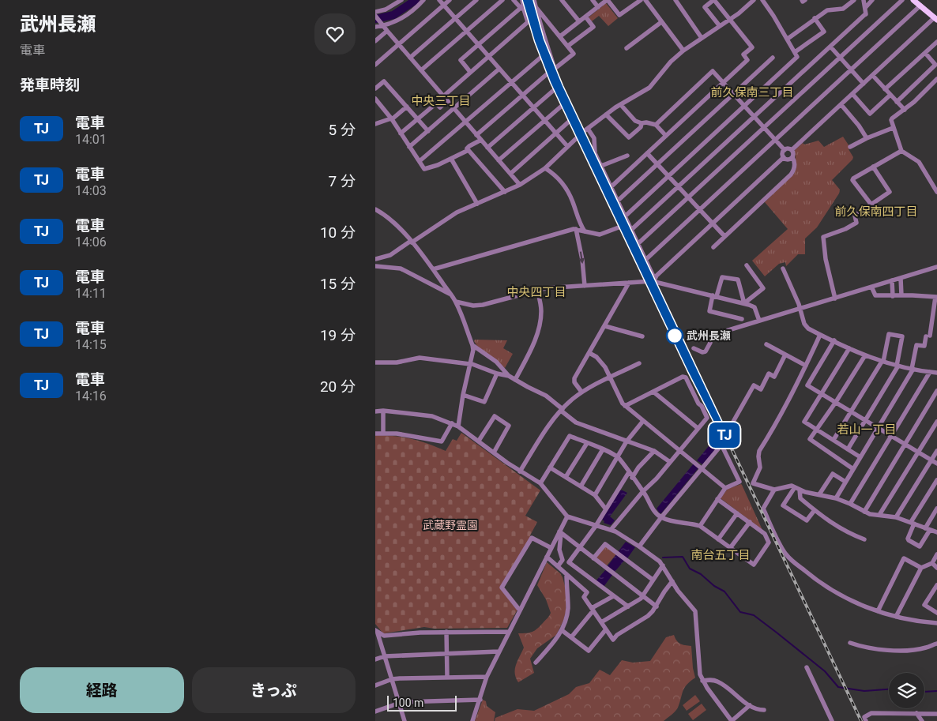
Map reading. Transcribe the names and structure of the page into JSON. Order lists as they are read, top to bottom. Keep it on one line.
{"districts":["前久保南三丁目","中央三丁目","前久保南四丁目","中央四丁目","若山一丁目","南台五丁目"],"parks":["武蔵野霊園"],"places":["武州長瀬"],"scale_bar":"100 m","page":{"heading":[["武州長瀬","電車"],"発車時刻"],"on_map":"TJ","list":[{"mark":"TJ","name":"電車","note":"14:01","value":"5 分"},{"mark":"TJ","name":"電車","note":"14:03","value":"7 分"},{"mark":"TJ","name":"電車","note":"14:06","value":"10 分"},{"mark":"TJ","name":"電車","note":"14:11","value":"15 分"},{"mark":"TJ","name":"電車","note":"14:15","value":"19 分"},{"mark":"TJ","name":"電車","note":"14:16","value":"20 分"}],"buttons":["経路","きっぷ"],"scale":"100 m"}}
